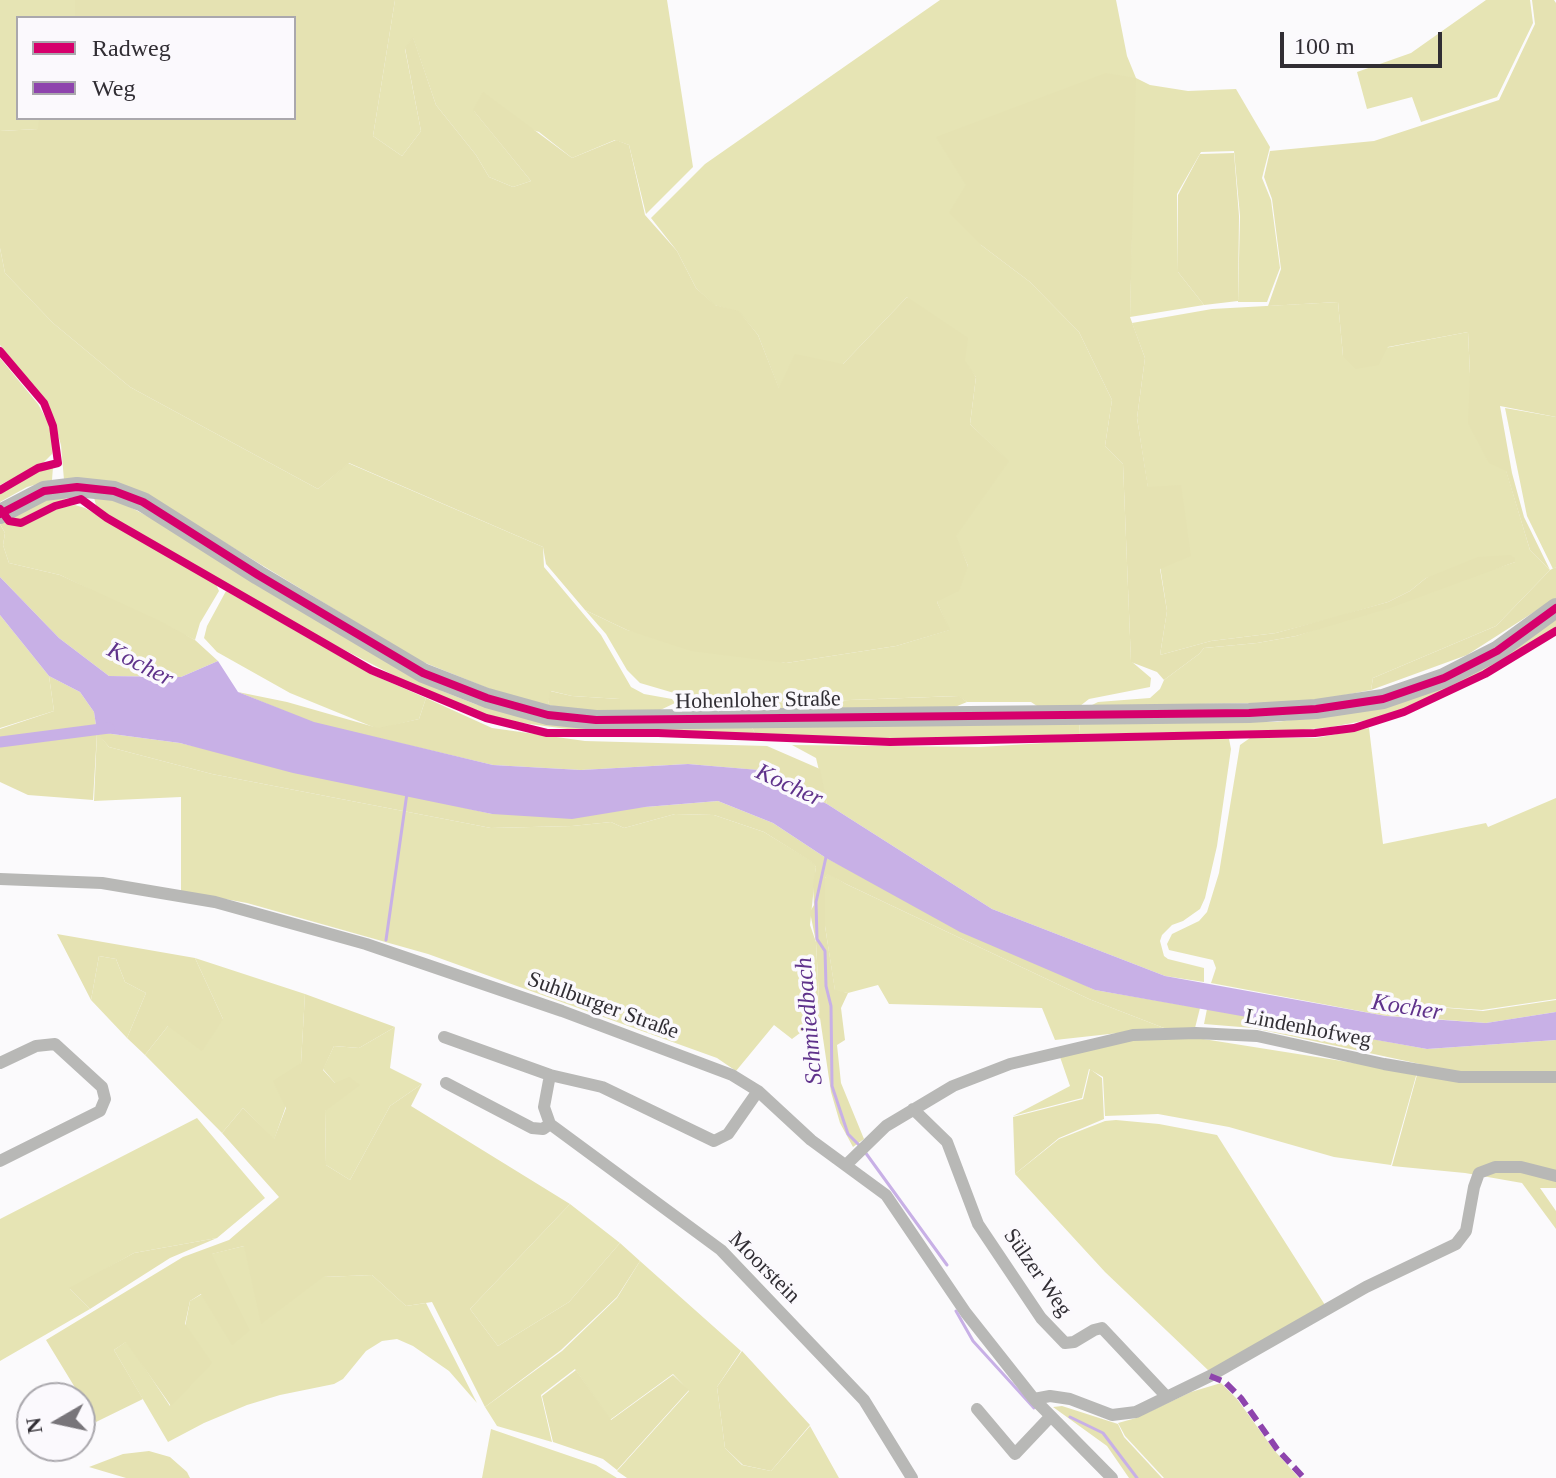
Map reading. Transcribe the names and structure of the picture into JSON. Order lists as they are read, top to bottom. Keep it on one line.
{"streets":{"main road":["Hohenloher Straße"],"street":["Suhlburger Straße","Lindenhofweg","Moorstein","Sülzer Weg"]},"crossings":[["Suhlburger Straße","Lindenhofweg"],["Lindenhofweg","Sülzer Weg"]],"water":["Kocher","Schmiedbach"],"legend":["Radweg","Weg"],"scale_bar":"100 m","north":"left"}
